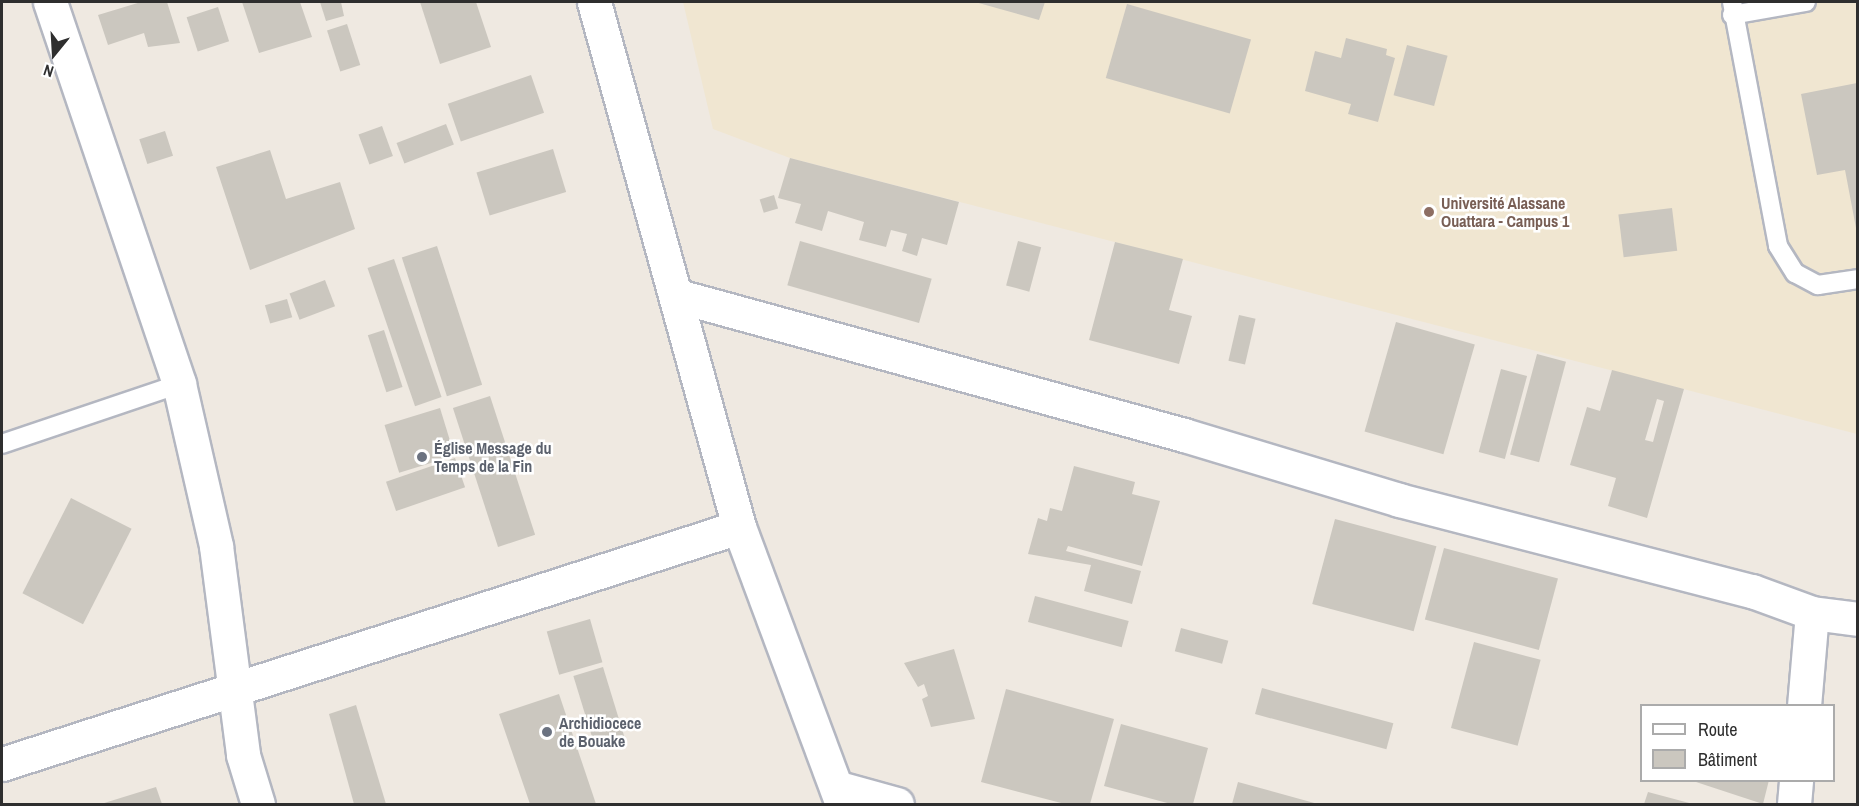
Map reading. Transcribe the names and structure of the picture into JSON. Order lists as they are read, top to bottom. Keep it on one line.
{"places":["Université Alassane Ouattara - Campus 1","Église Message du Temps de la Fin","Archidiocece de Bouake"],"legend":["Route","Bâtiment"],"north":"bottom"}
